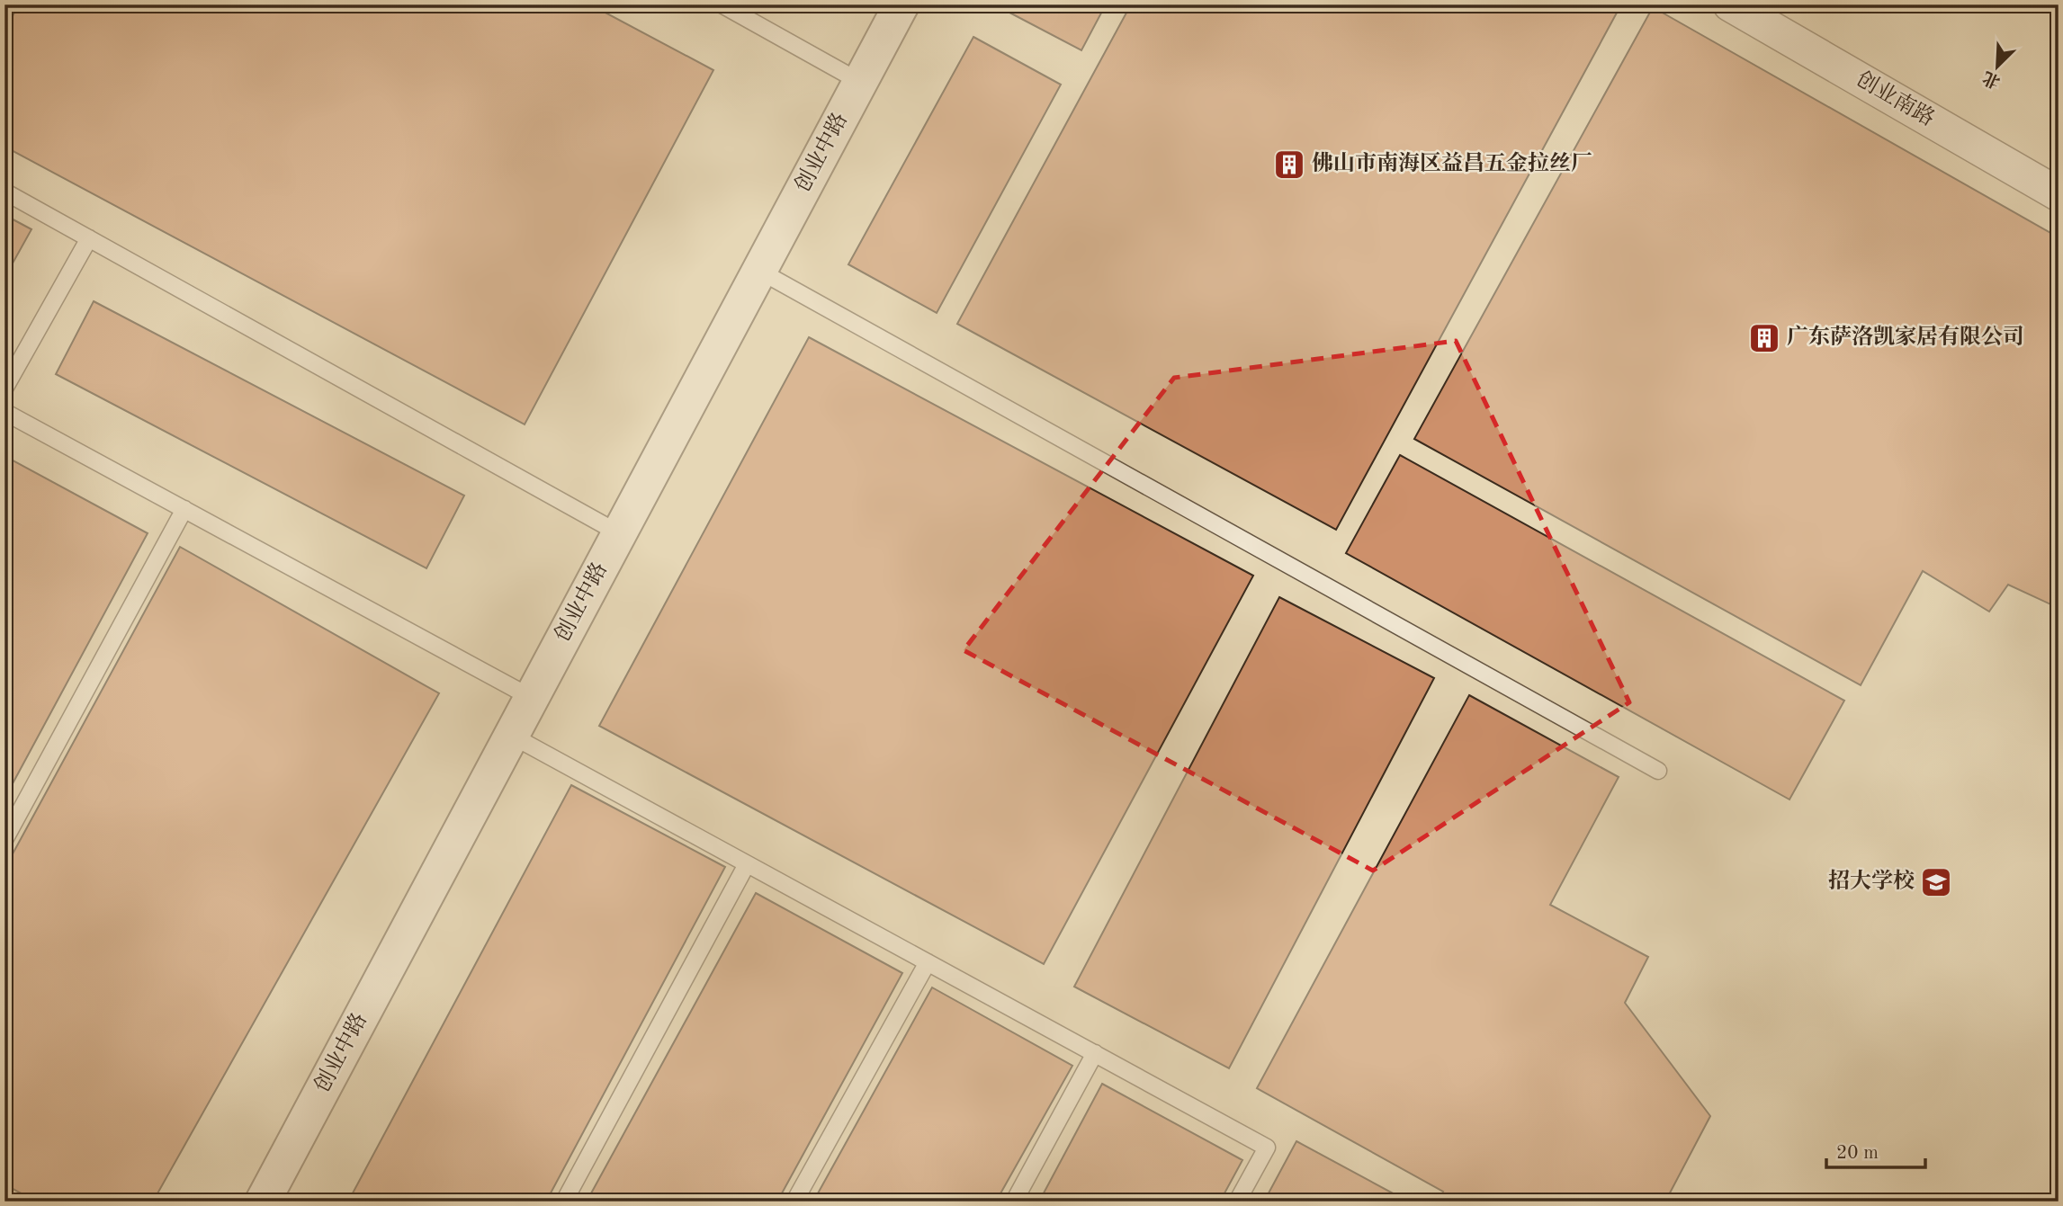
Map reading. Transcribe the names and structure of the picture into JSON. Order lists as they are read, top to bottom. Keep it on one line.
{"streets":{"street":["创业南路","创业中路"]},"places":{"building":["佛山市南海区益昌五金拉丝厂","广东萨洛凯家居有限公司"],"school or university":["招大学校"]},"scale_bar":"20 m","north":"bottom left"}
